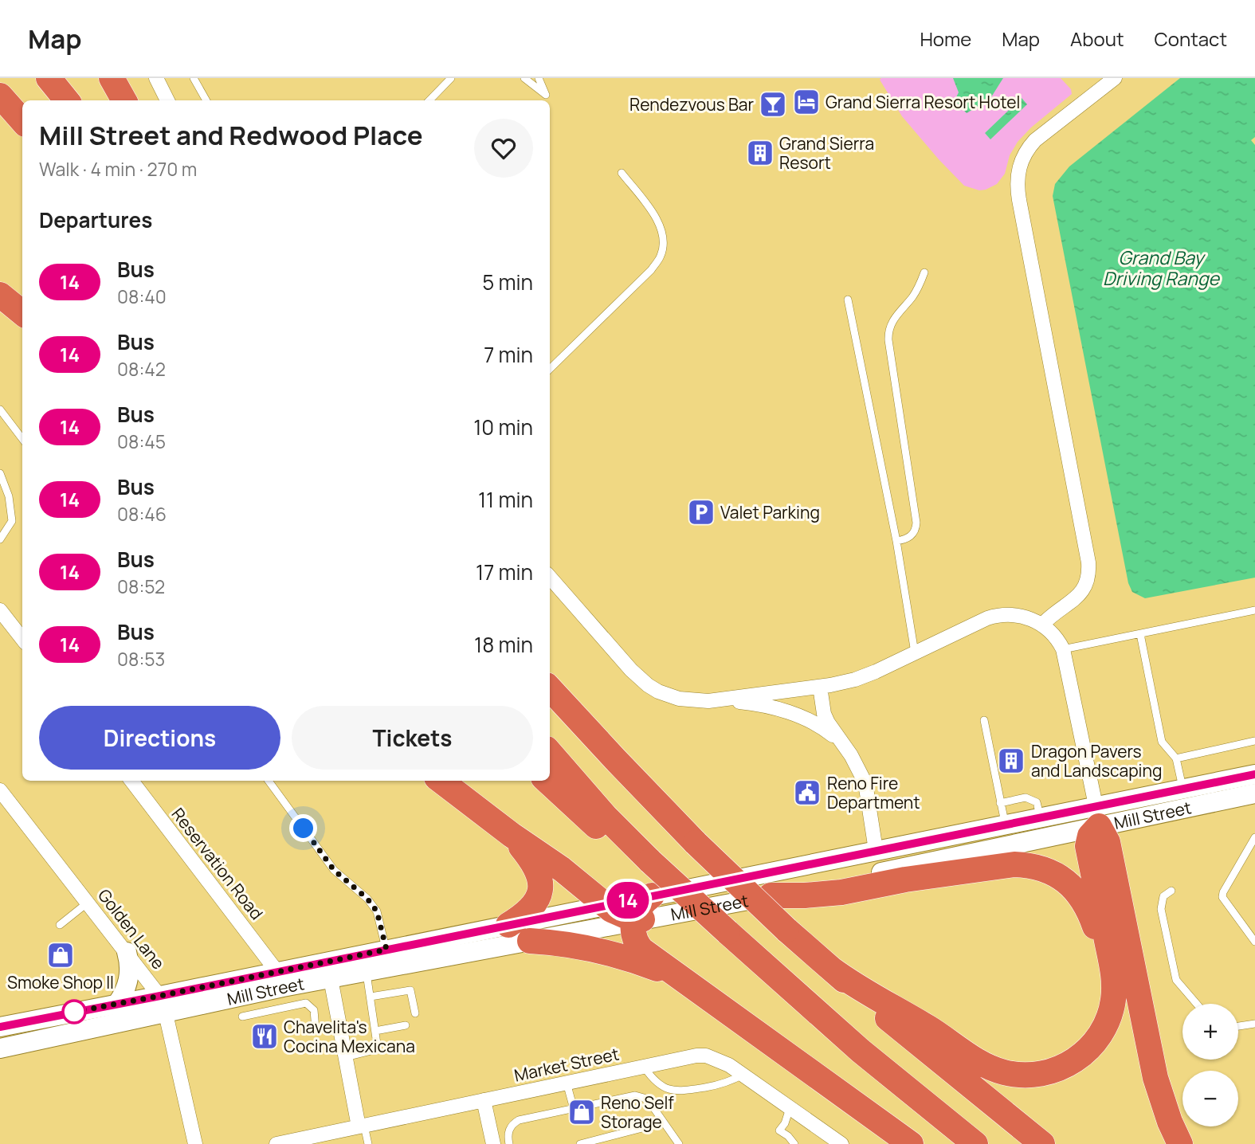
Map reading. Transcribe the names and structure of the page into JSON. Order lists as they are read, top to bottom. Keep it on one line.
{"streets":{"main road":["Mill Street"],"street":["Reservation Road","Golden Lane","Market Street"]},"crossings":[["Mill Street","Reservation Road"],["Mill Street","Golden Lane"]],"water":["Grand Bay Driving Range"],"places":{"hotel":["Grand Sierra Resort Hotel"],"bar":["Rendezvous Bar"],"building":["Grand Sierra Resort","Dragon Pavers and Landscaping"],"parking":["Valet Parking"],"public building":["Reno Fire Department"],"shop":["Smoke Shop II","Reno Self Storage"],"restaurant":["Chavelita's Cocina Mexicana"]},"lines":["bus line 14"],"page":{"header":"Map","nav":["Home","Map","About","Contact"],"on_map":"14","heading":[["Mill Street and Redwood Place","Walk · 4 min · 270 m"],"Departures"],"list":[{"mark":"14","name":"Bus","note":"08:40","value":"5 min"},{"mark":"14","name":"Bus","note":"08:42","value":"7 min"},{"mark":"14","name":"Bus","note":"08:45","value":"10 min"},{"mark":"14","name":"Bus","note":"08:46","value":"11 min"},{"mark":"14","name":"Bus","note":"08:52","value":"17 min"},{"mark":"14","name":"Bus","note":"08:53","value":"18 min"}],"buttons":["Directions","Tickets"],"map_buttons":["+","−"]}}
